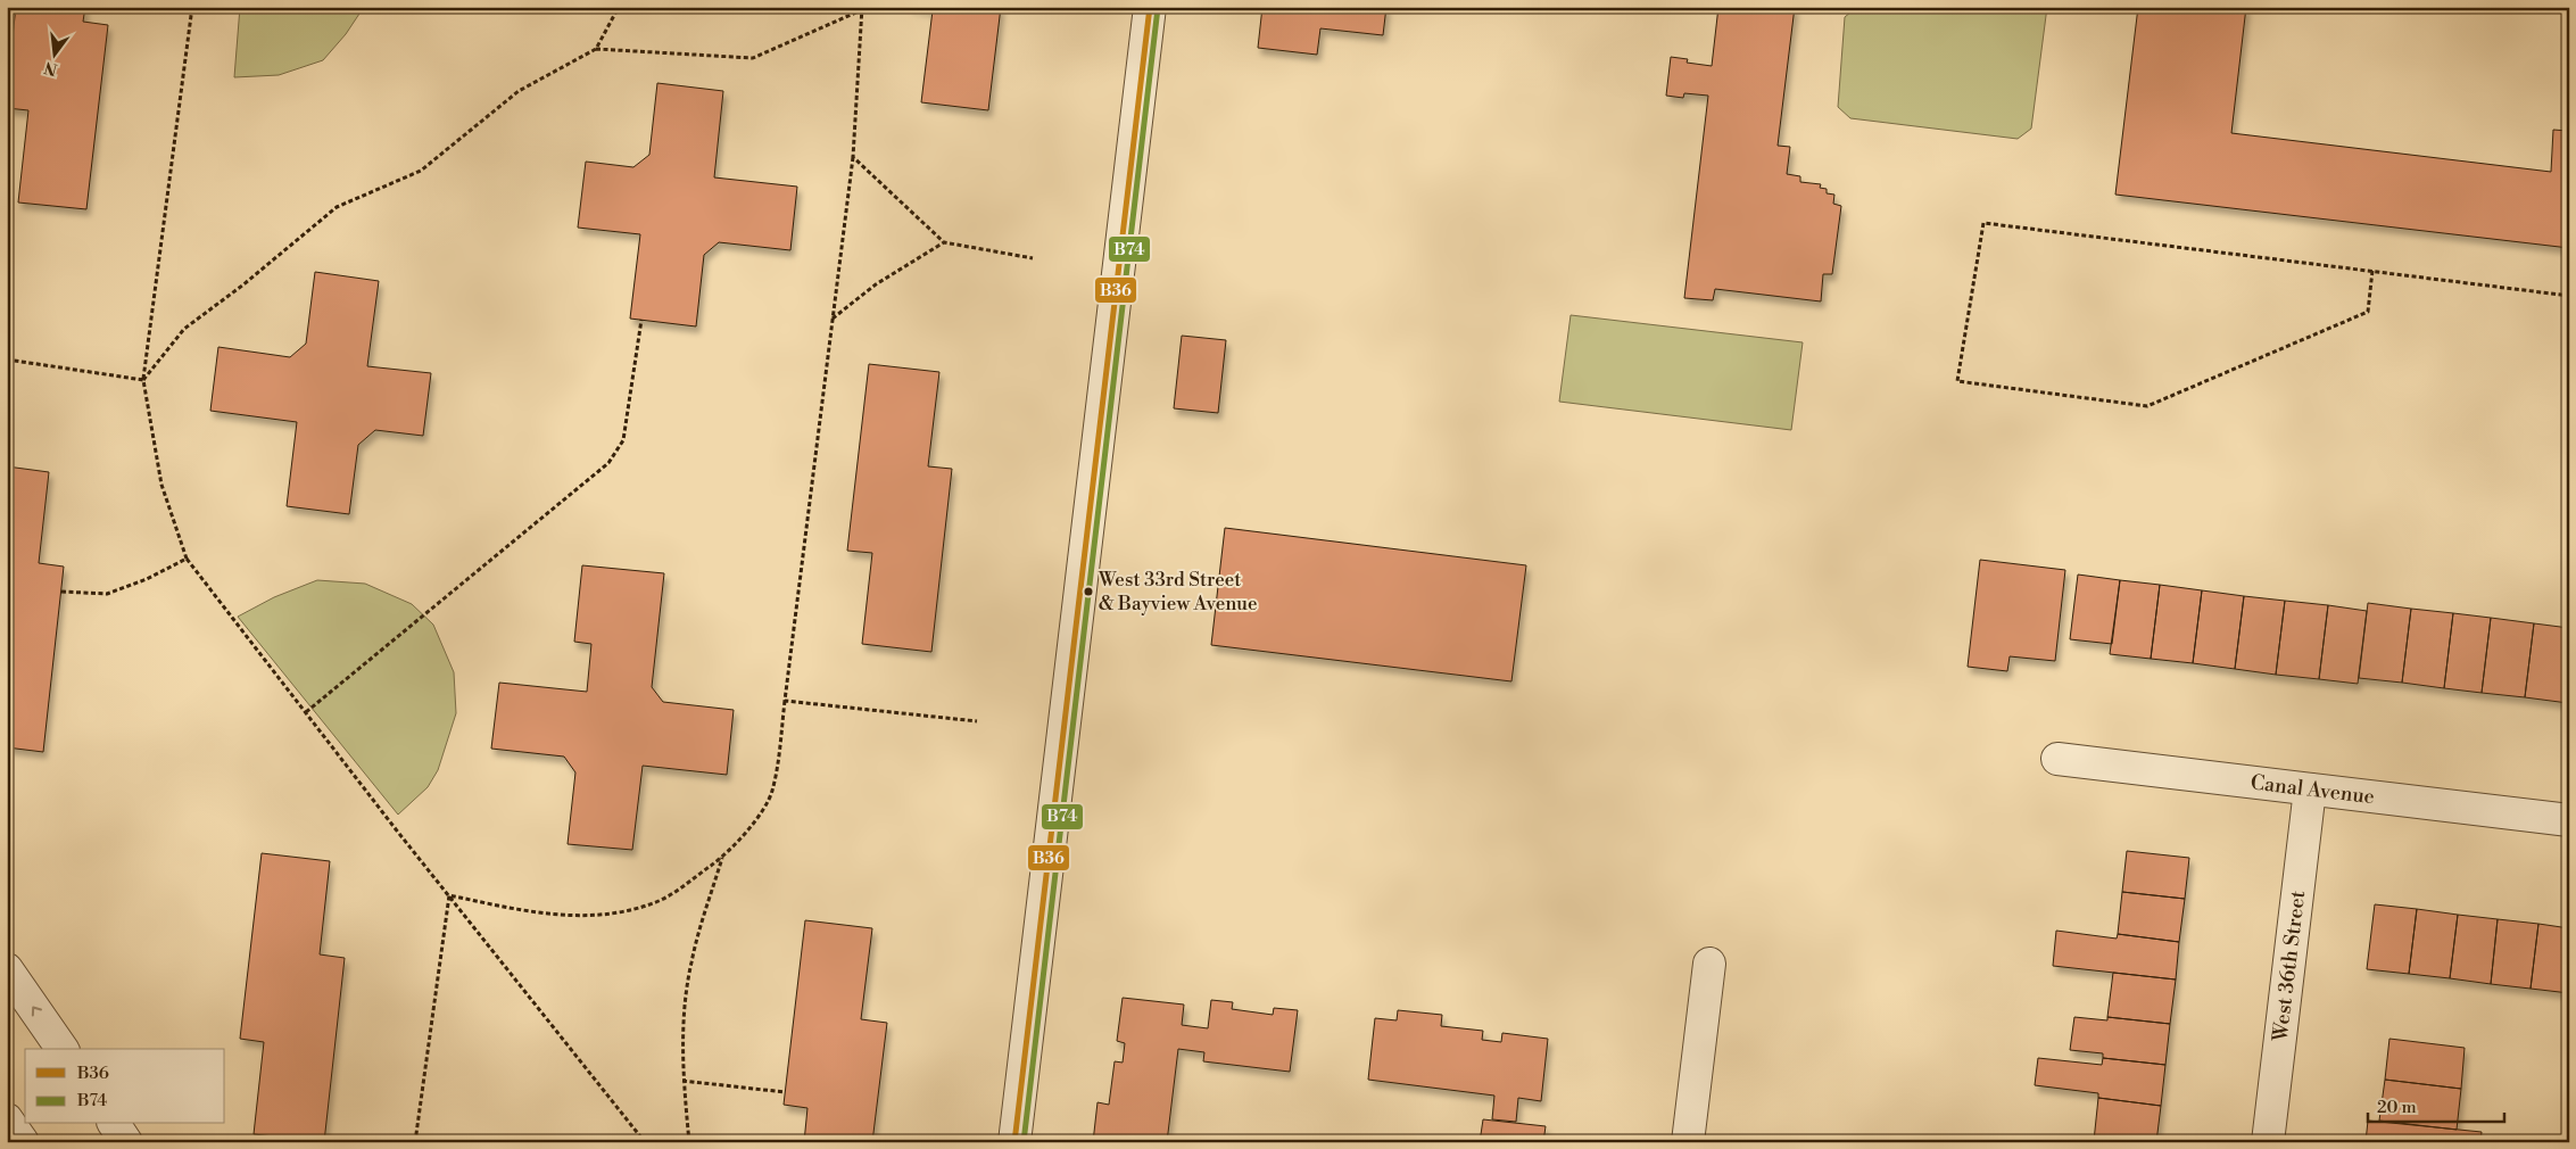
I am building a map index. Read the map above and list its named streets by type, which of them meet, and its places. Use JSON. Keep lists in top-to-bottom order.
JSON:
{
  "streets": {
    "street": ["Canal Avenue", "West 36th Street"]
  },
  "crossings": [
    ["Canal Avenue", "West 36th Street"]
  ],
  "places": ["West 33rd Street & Bayview Avenue"],
  "lines": ["transit line B36", "transit line B74"],
  "legend": ["B36", "B74"],
  "scale_bar": "20 m",
  "north": "bottom"
}
